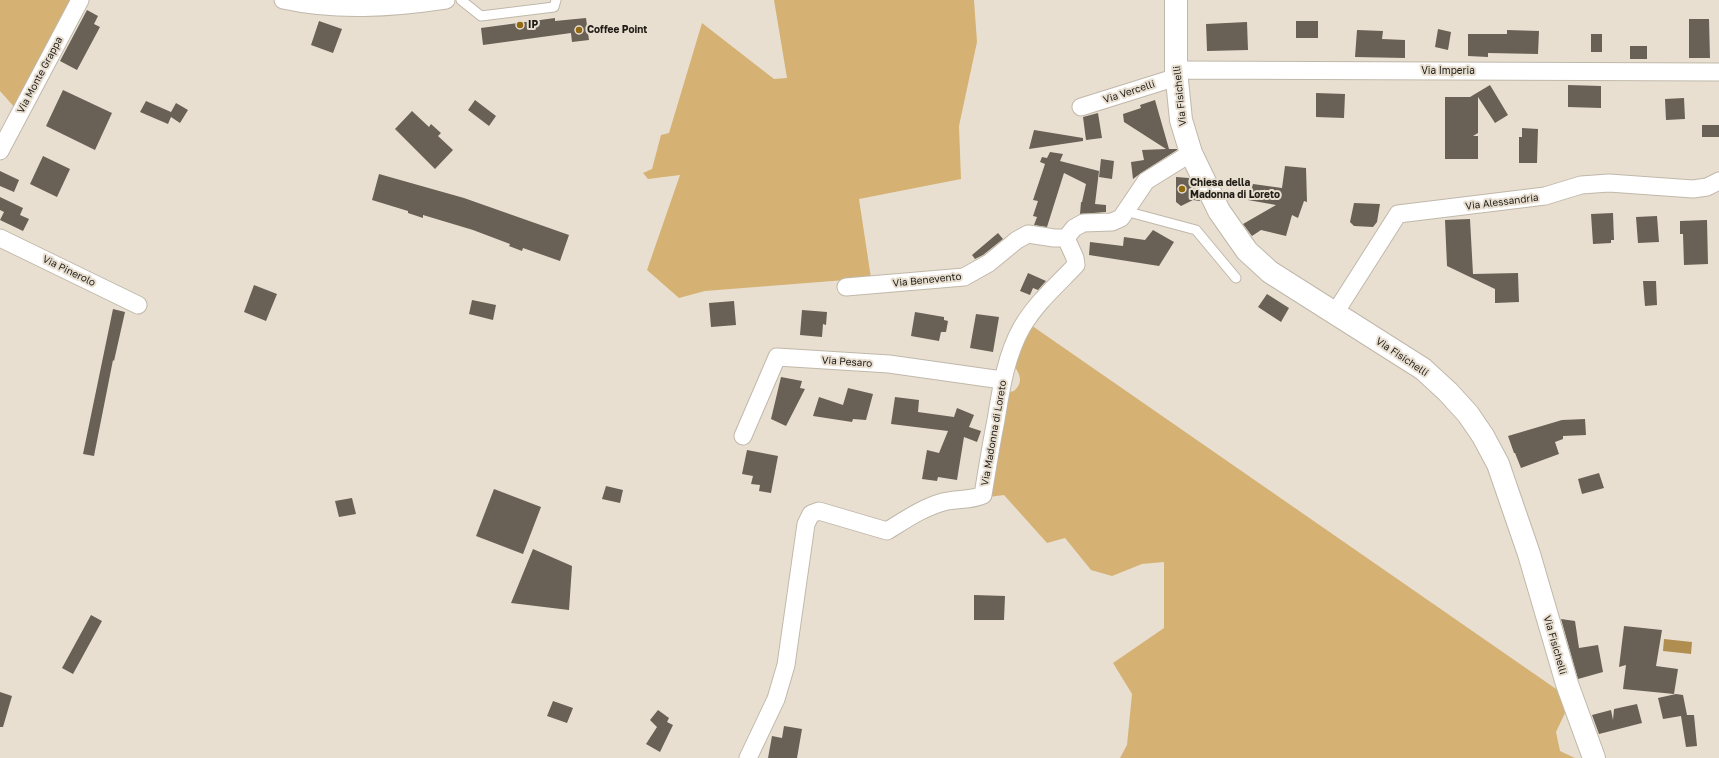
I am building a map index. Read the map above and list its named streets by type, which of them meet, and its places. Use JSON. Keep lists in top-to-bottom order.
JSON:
{
  "streets": {
    "main road": ["Via Fisichelli"],
    "street": [
      "Via Imperia",
      "Via Monte Grappa",
      "Via Vercelli",
      "Via Alessandria",
      "Via Pinerolo",
      "Via Benevento",
      "Via Pesaro",
      "Via Madonna di Loreto"
    ]
  },
  "crossings": [
    ["Via Imperia", "Via Vercelli"],
    ["Via Imperia", "Via Fisichelli"],
    ["Via Vercelli", "Via Fisichelli"],
    ["Via Fisichelli", "Via Alessandria"],
    ["Via Benevento", "Via Madonna di Loreto"],
    ["Via Pesaro", "Via Madonna di Loreto"]
  ],
  "places": ["IP", "Coffee Point", "Chiesa della Madonna di Loreto"]
}
